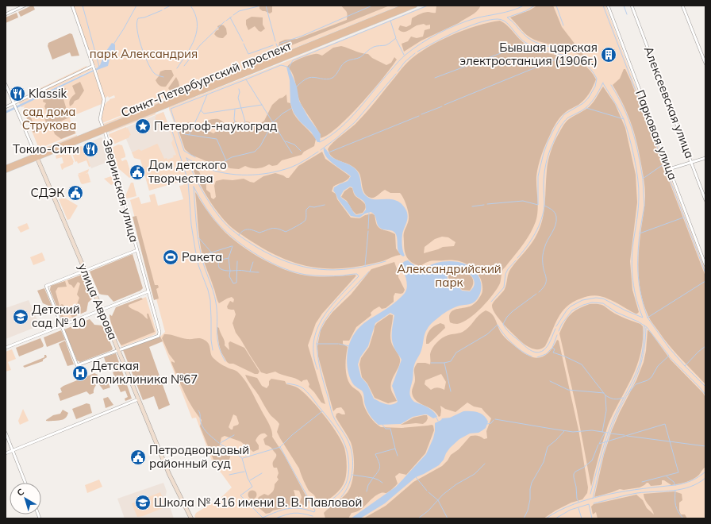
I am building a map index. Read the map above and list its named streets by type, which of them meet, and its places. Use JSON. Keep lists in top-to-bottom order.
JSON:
{
  "streets": {
    "main road": ["Санкт-Петербургский проспект"],
    "street": [
      "Алексеевская улица",
      "Парковая улица",
      "Зверинская улица",
      "улица Аврова"
    ]
  },
  "crossings": [
    ["Санкт-Петербургский проспект", "Зверинская улица"],
    ["Санкт-Петербургский проспект", "улица Аврова"],
    ["Зверинская улица", "улица Аврова"]
  ],
  "parks": ["парк Александрия", "сад дома Струкова", "Александрийский парк"],
  "places": {
    "building": ["Бывшая царская электростанция (1906г.)"],
    "restaurant": ["Klassik", "Токио-Сити"],
    "place": ["Петергоф-наукоград"],
    "public building": ["Дом детского творчества", "СДЭК", "Петродворцовый районный суд"],
    "sports": ["Ракета"],
    "school or university": ["Детский сад № 10", "Школа № 416 имени В. В. Павловой"],
    "hospital": ["Детская поликлиника №67"]
  },
  "north": "top left"
}
